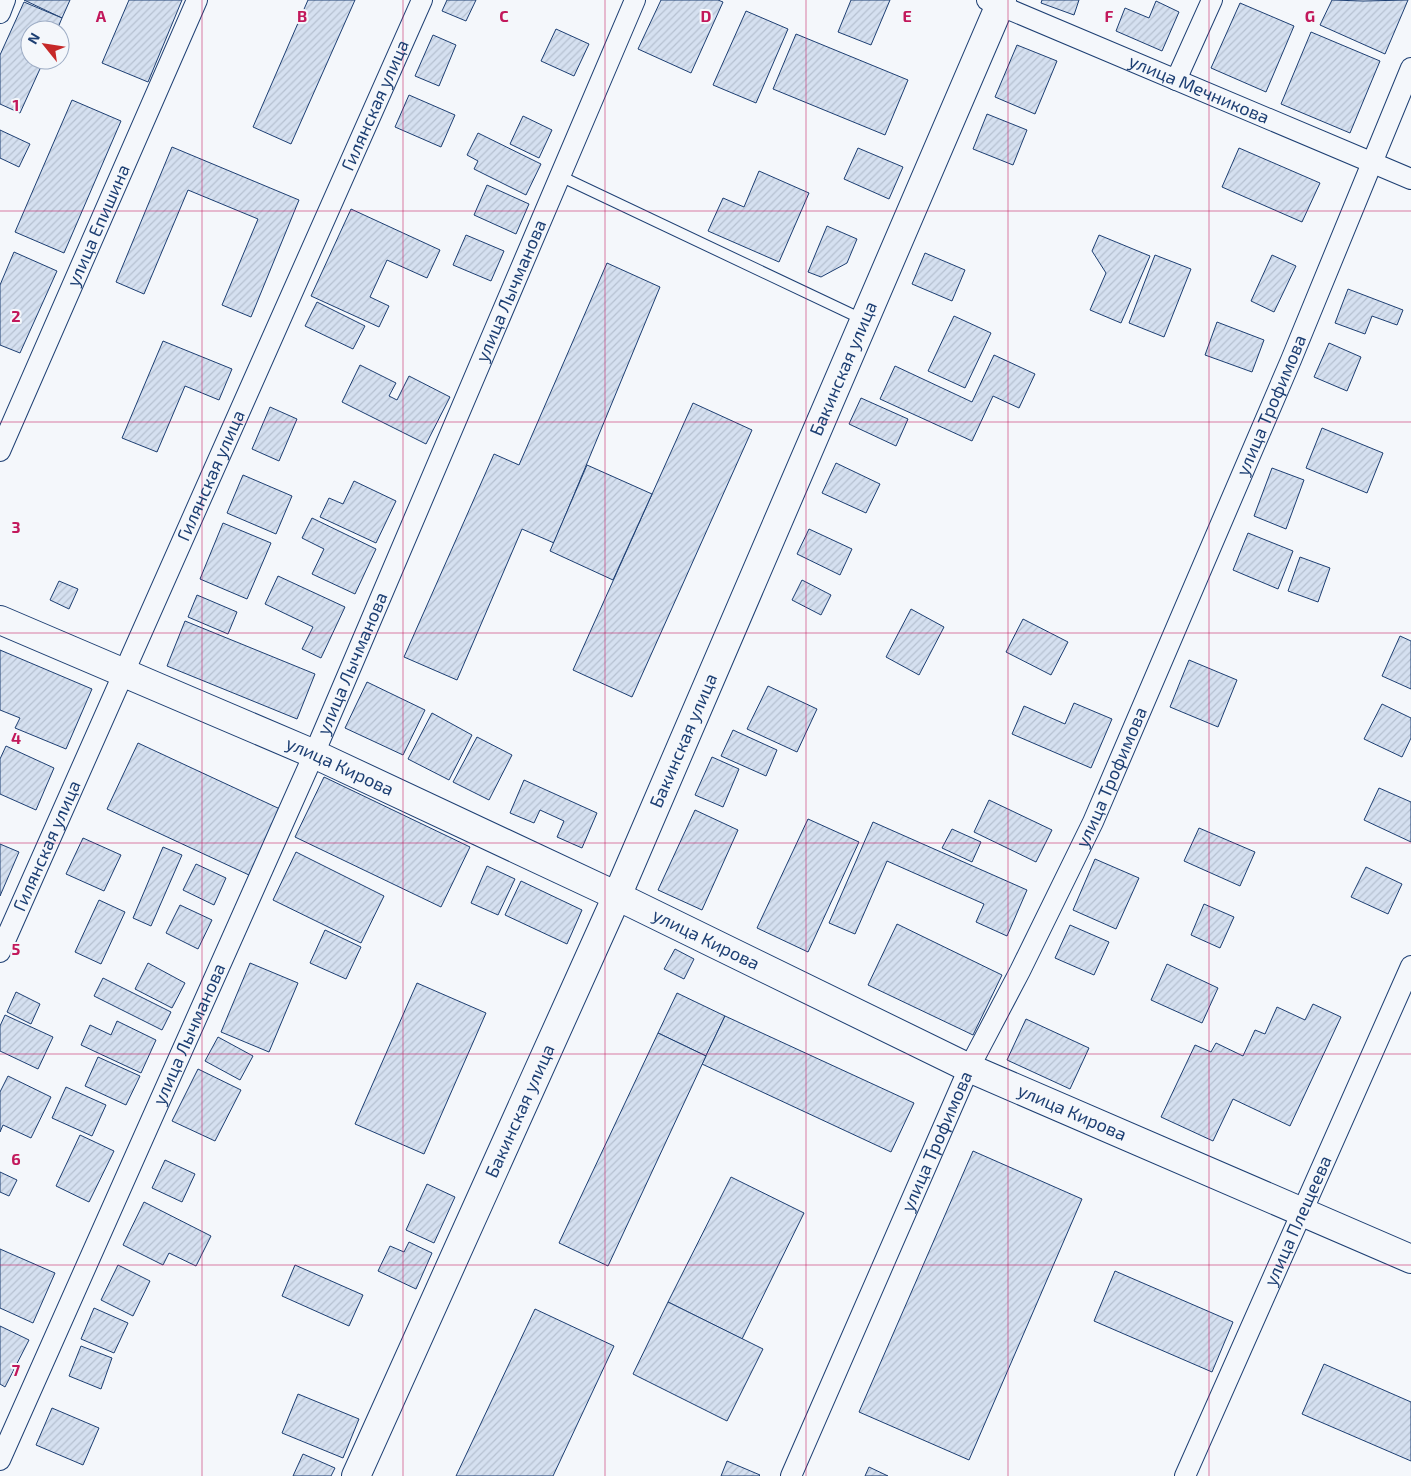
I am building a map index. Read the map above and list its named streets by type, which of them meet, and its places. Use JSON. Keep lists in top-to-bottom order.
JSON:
{
  "streets": {
    "main road": ["Бакинская улица", "улица Кирова"],
    "street": [
      "улица Мечникова",
      "Гилянская улица",
      "улица Епишина",
      "улица Лычманова",
      "улица Трофимова",
      "улица Плещеева"
    ]
  },
  "crossings": [
    ["улица Мечникова", "Бакинская улица"],
    ["улица Мечникова", "улица Трофимова"],
    ["Гилянская улица", "улица Кирова"],
    ["улица Лычманова", "улица Кирова"],
    ["Бакинская улица", "улица Кирова"],
    ["улица Трофимова", "улица Кирова"],
    ["улица Кирова", "улица Плещеева"]
  ],
  "north": "top left",
  "grid": {
    "columns": [
      "A",
      "B",
      "C",
      "D",
      "E",
      "F",
      "G"
    ],
    "rows": [
      "1",
      "2",
      "3",
      "4",
      "5",
      "6",
      "7"
    ]
  }
}
